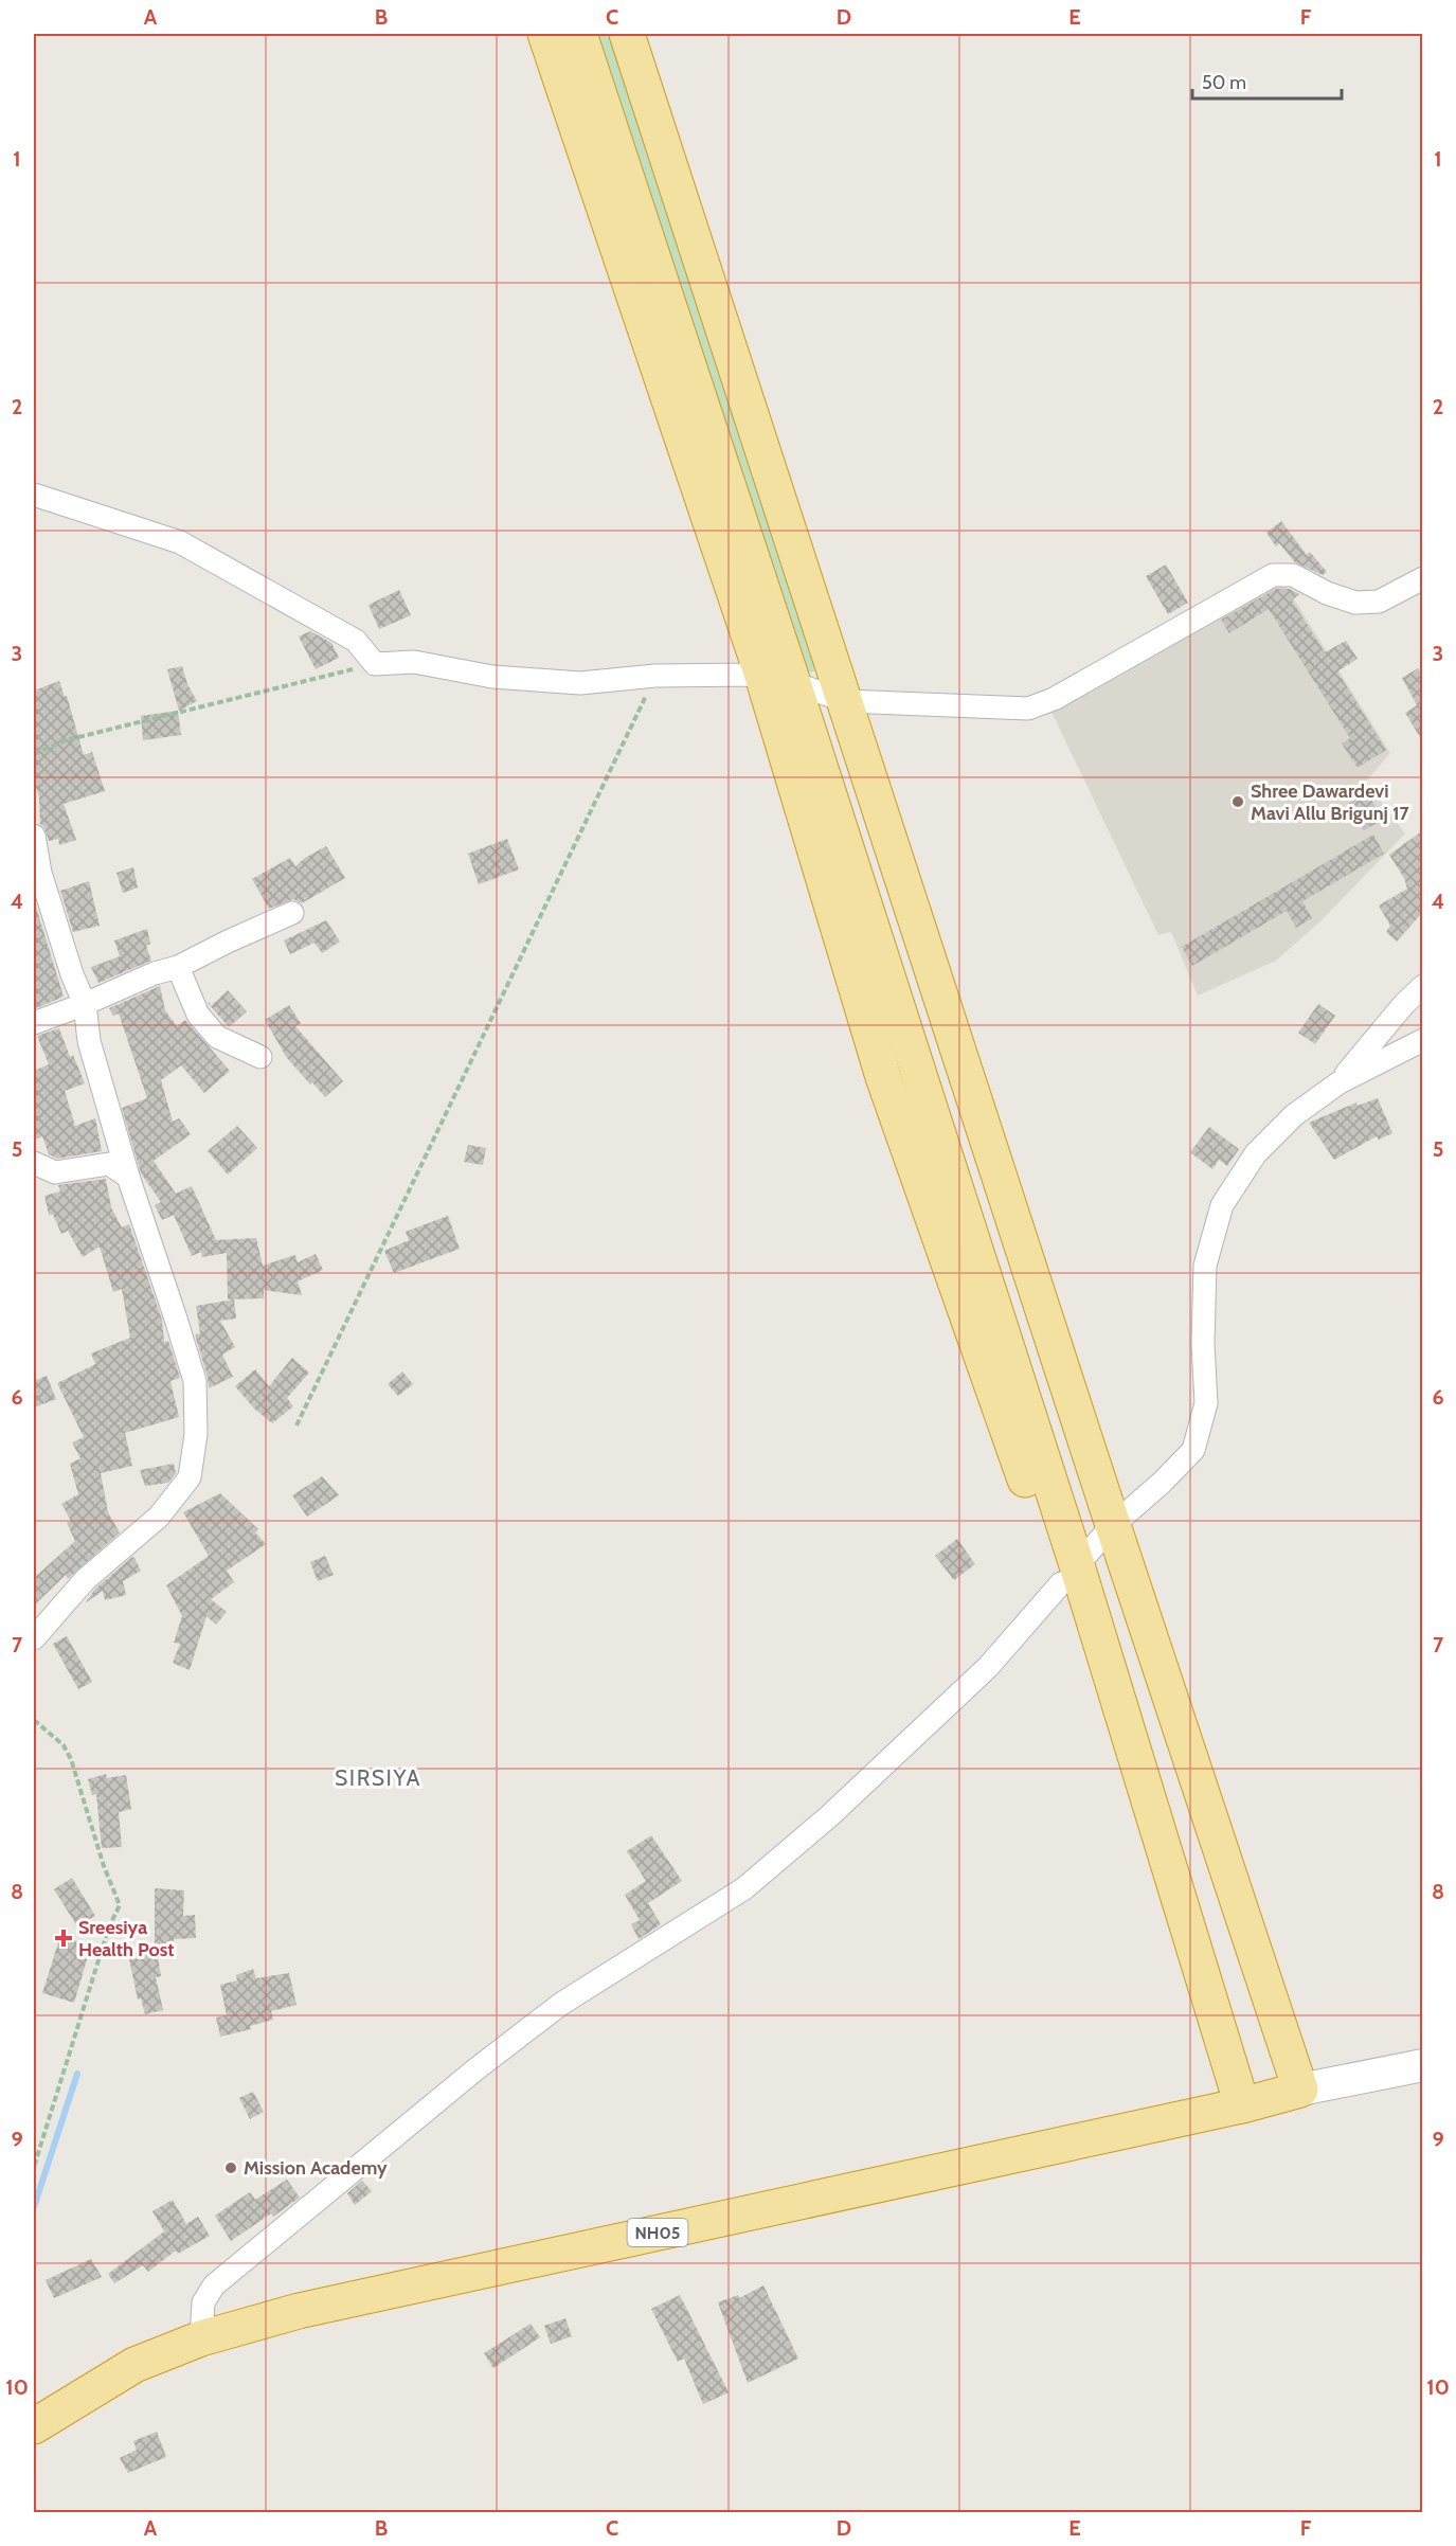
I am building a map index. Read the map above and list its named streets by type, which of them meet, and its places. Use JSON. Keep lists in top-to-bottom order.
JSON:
{
  "streets": {
    "highway": ["NH05"]
  },
  "districts": ["SIRSIYA"],
  "places": {
    "other": ["Shree Dawardevi Mavi Allu Brigunj 17", "Mission Academy"],
    "health": ["Sreesiya Health Post"]
  },
  "scale_bar": "50 m",
  "grid": {
    "columns": [
      "A",
      "B",
      "C",
      "D",
      "E",
      "F"
    ],
    "rows": [
      "1",
      "2",
      "3",
      "4",
      "5",
      "6",
      "7",
      "8",
      "9",
      "10"
    ]
  }
}
